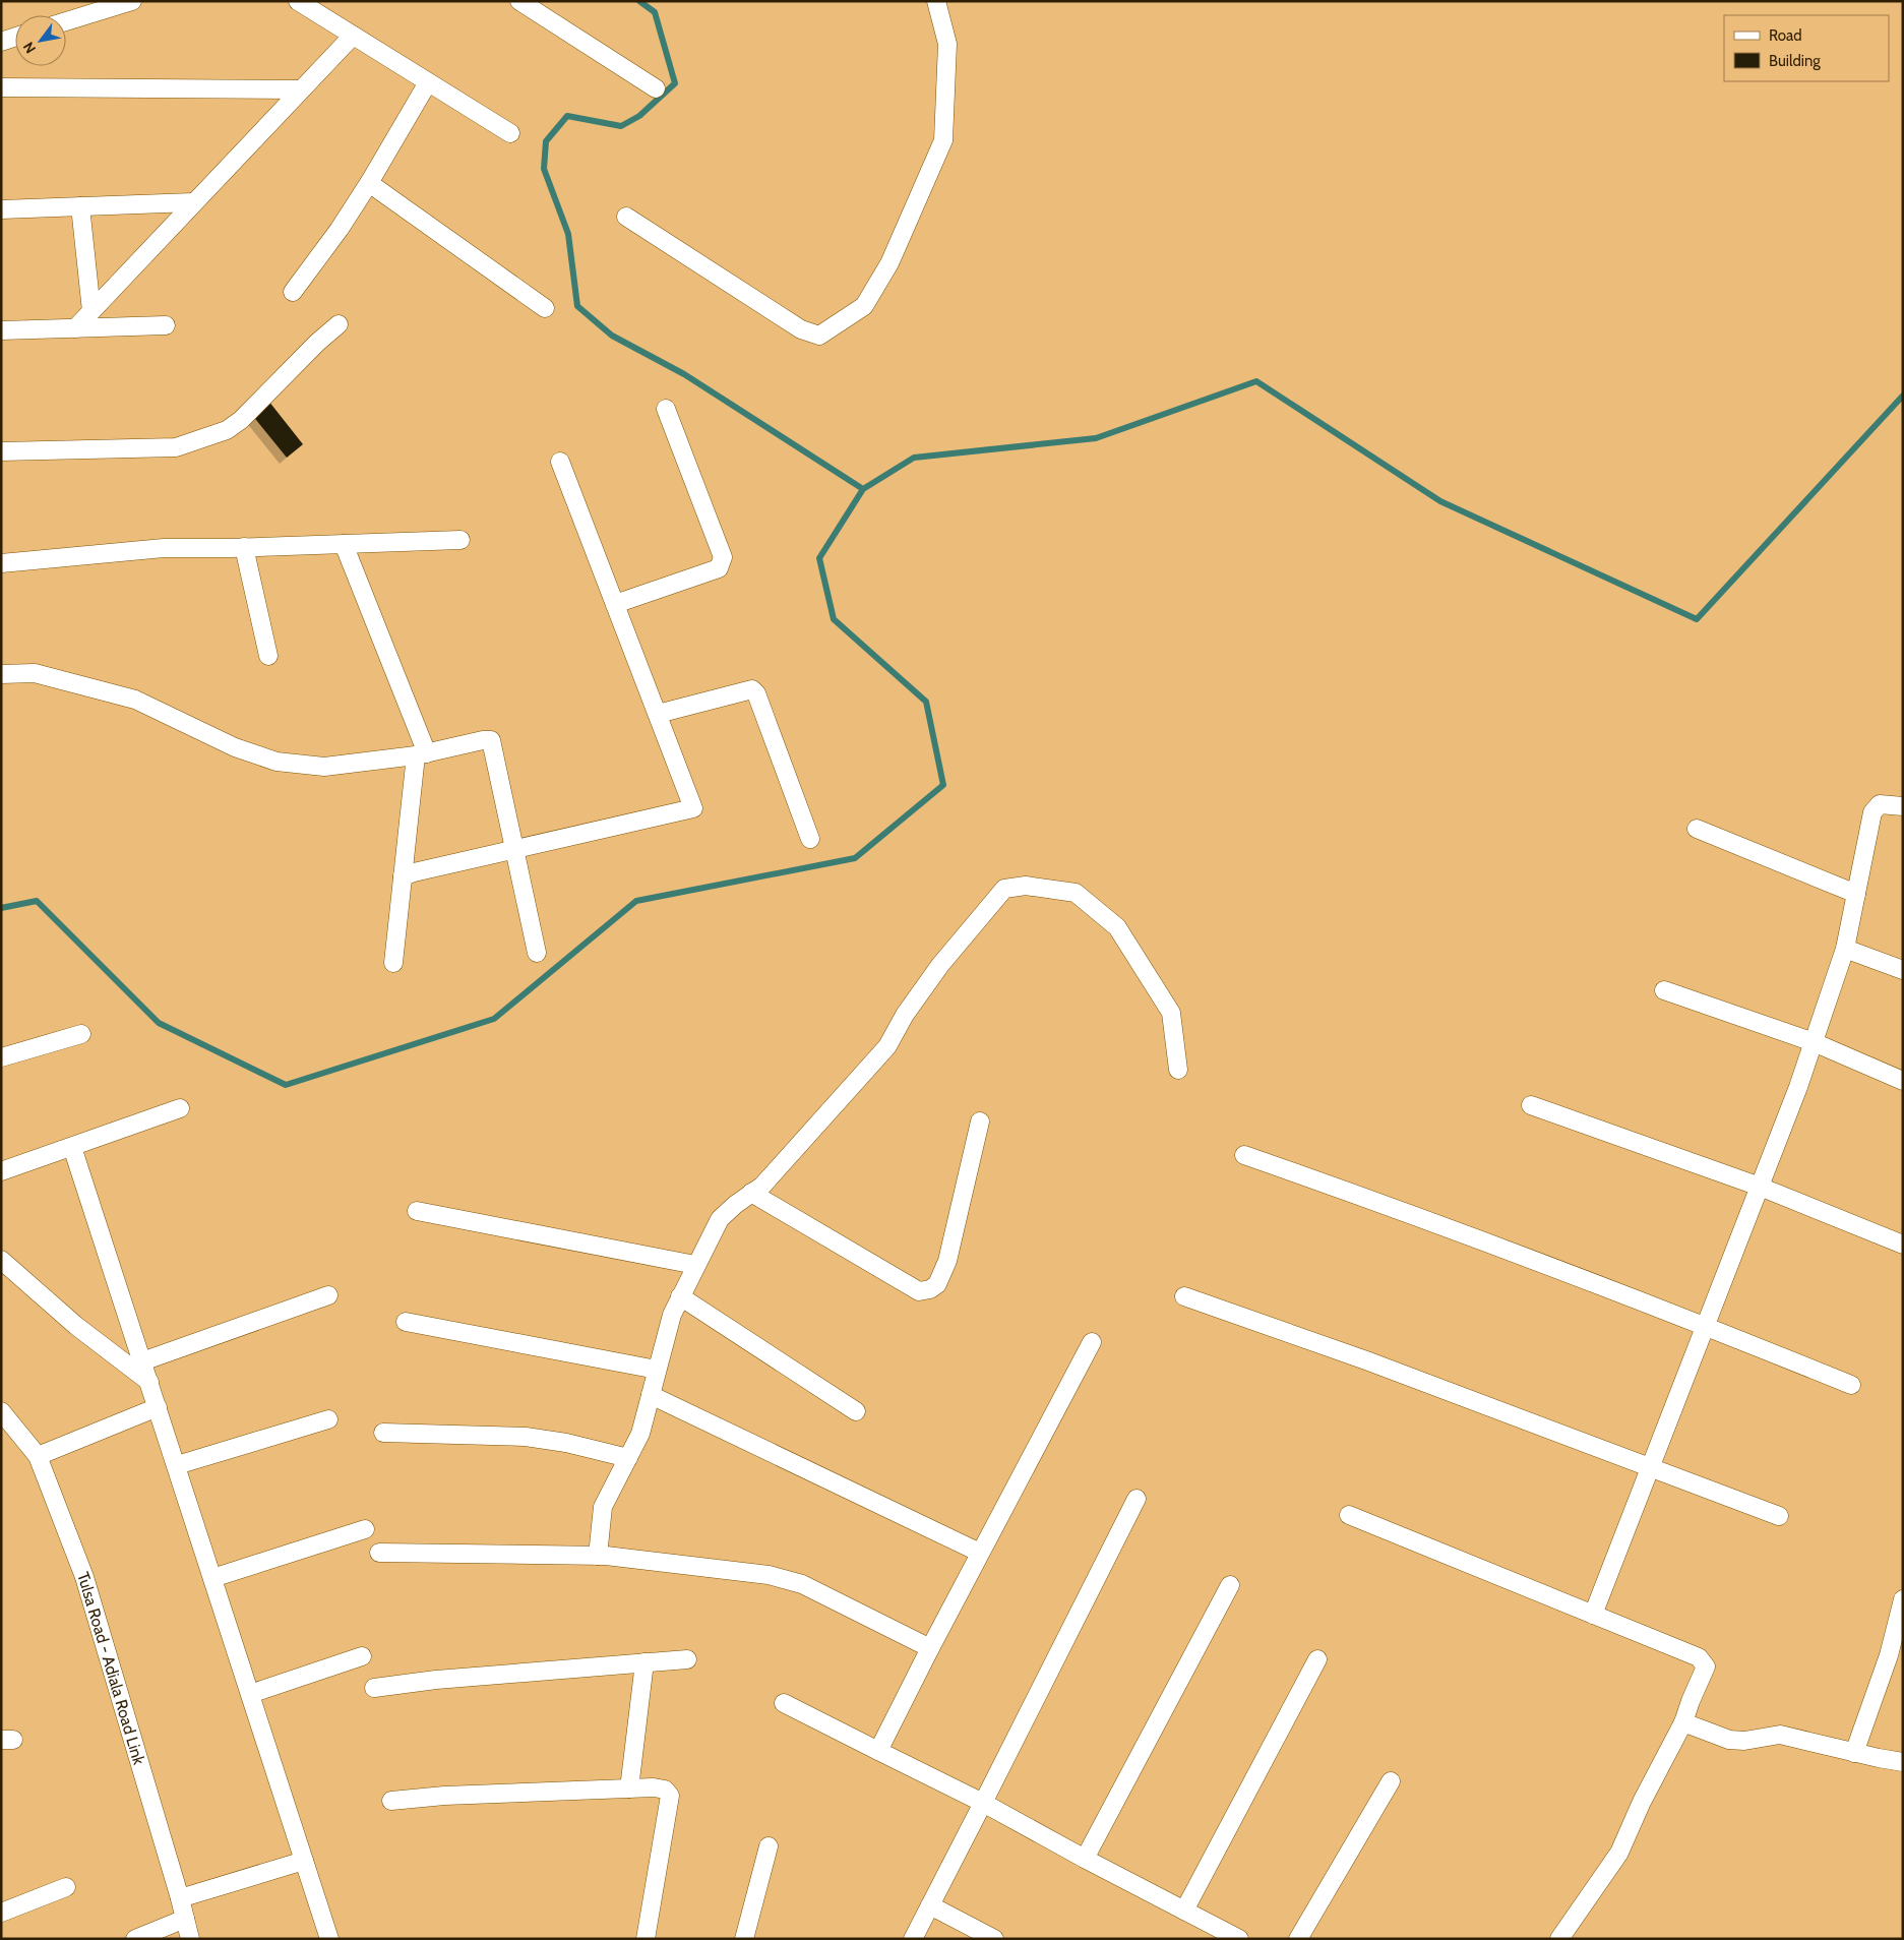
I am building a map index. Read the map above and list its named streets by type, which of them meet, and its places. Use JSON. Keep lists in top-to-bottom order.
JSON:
{
  "streets": {
    "street": ["Tulsa Road - Adiala Road Link"]
  },
  "legend": ["Road", "Building"],
  "north": "bottom left"
}
